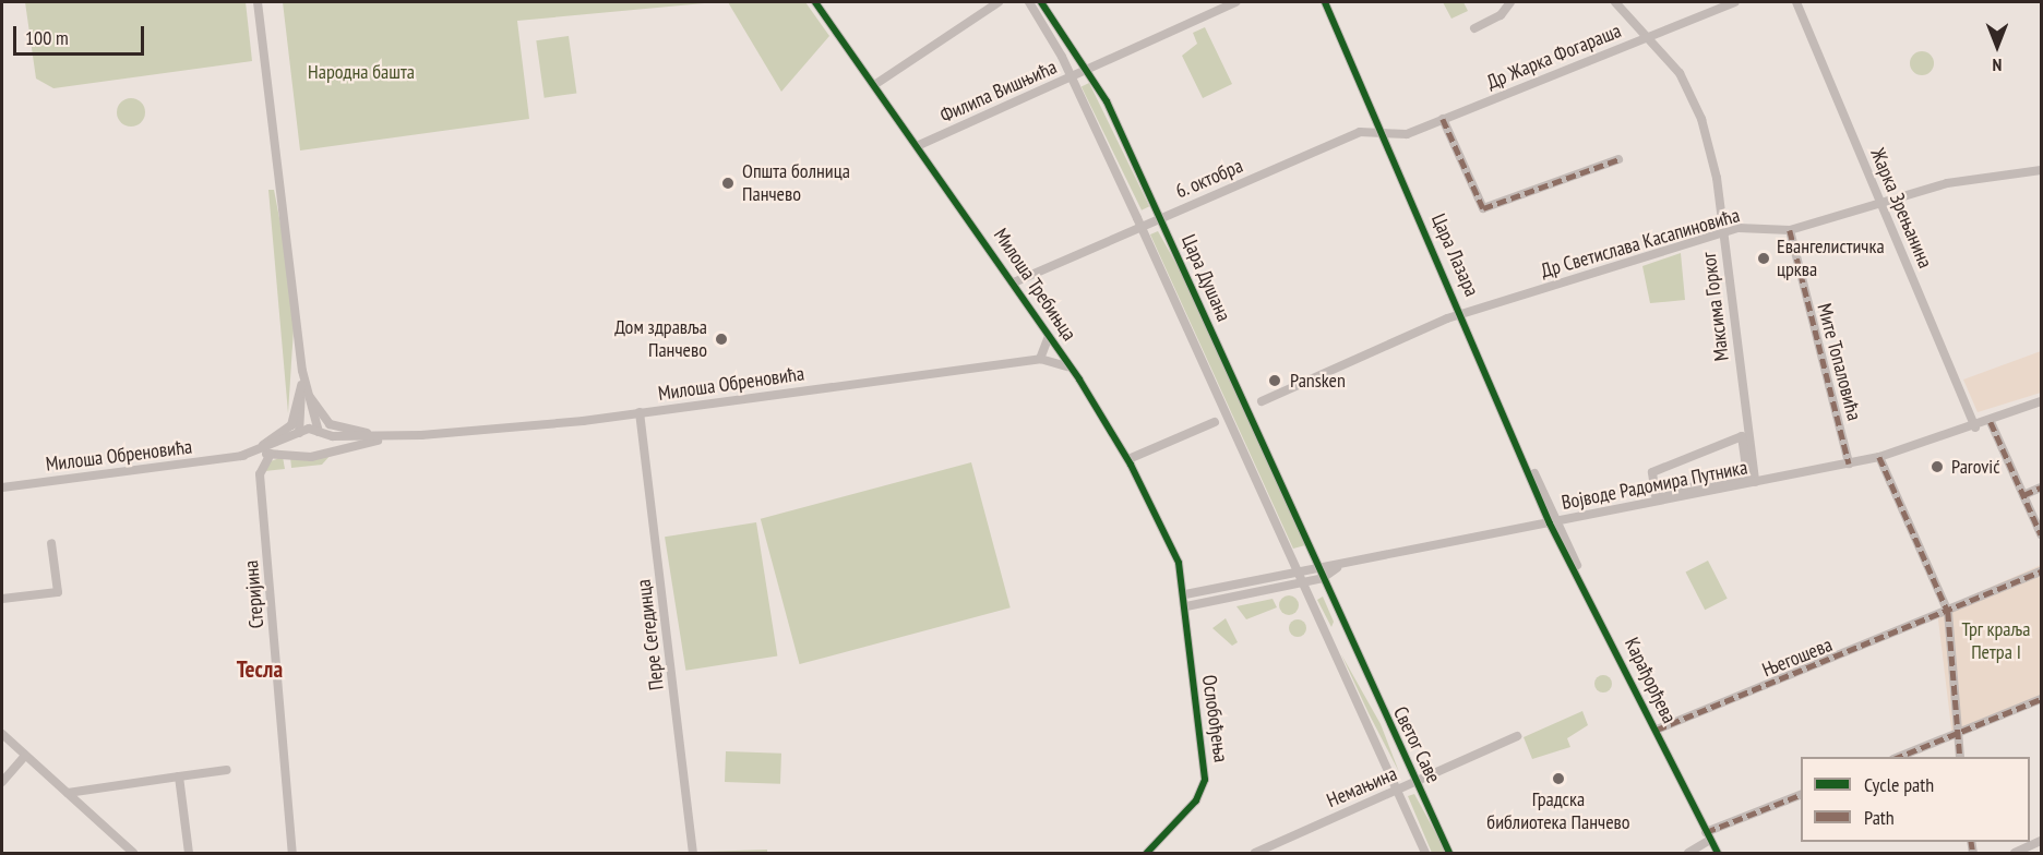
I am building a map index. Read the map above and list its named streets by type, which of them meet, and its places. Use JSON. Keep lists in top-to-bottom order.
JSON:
{
  "streets": {
    "street": [
      "Др Жарка Фогараша",
      "Филипа Вишњића",
      "6. октобра",
      "Жарка Зрењанина",
      "Др Светислава Касапиновића",
      "Цара Лазара",
      "Цара Душана",
      "Милоша Требињца",
      "Максима Горког",
      "Мите Топаловића",
      "Милоша Обреновића",
      "Војводе Радомира Путника",
      "Стеријина",
      "Пере Сегединца",
      "Његошева",
      "Карађорђева",
      "Ослобођења",
      "Светог Саве",
      "Немањина"
    ]
  },
  "crossings": [
    ["Др Жарка Фогараша", "6. октобра"],
    ["Др Жарка Фогараша", "Цара Лазара"],
    ["Др Жарка Фогараша", "Максима Горког"],
    ["Филипа Вишњића", "Цара Душана"],
    ["Филипа Вишњића", "Милоша Требињца"],
    ["6. октобра", "Цара Лазара"],
    ["6. октобра", "Цара Душана"],
    ["6. октобра", "Милоша Требињца"],
    ["Жарка Зрењанина", "Др Светислава Касапиновића"],
    ["Жарка Зрењанина", "Војводе Радомира Путника"],
    ["Др Светислава Касапиновића", "Цара Лазара"],
    ["Др Светислава Касапиновића", "Максима Горког"],
    ["Др Светислава Касапиновића", "Мите Топаловића"],
    ["Цара Лазара", "Војводе Радомира Путника"],
    ["Цара Лазара", "Карађорђева"],
    ["Цара Душана", "Војводе Радомира Путника"],
    ["Цара Душана", "Светог Саве"],
    ["Милоша Требињца", "Милоша Обреновића"],
    ["Милоша Требињца", "Војводе Радомира Путника"],
    ["Милоша Требињца", "Ослобођења"],
    ["Максима Горког", "Војводе Радомира Путника"],
    ["Мите Топаловића", "Војводе Радомира Путника"],
    ["Милоша Обреновића", "Пере Сегединца"],
    ["Војводе Радомира Путника", "Карађорђева"],
    ["Војводе Радомира Путника", "Ослобођења"],
    ["Војводе Радомира Путника", "Светог Саве"],
    ["Његошева", "Карађорђева"],
    ["Светог Саве", "Немањина"]
  ],
  "districts": ["Тесла"],
  "parks": ["Народна башта", "Трг краља Петра I"],
  "places": [
    "Општа болница Панчево",
    "Евангелистичка црква",
    "Дом здравља Панчево",
    "Pansken",
    "Parović",
    "Градска библиотека Панчево"
  ],
  "legend": ["Cycle path", "Path"],
  "scale_bar": "100 m",
  "north": "bottom"
}
